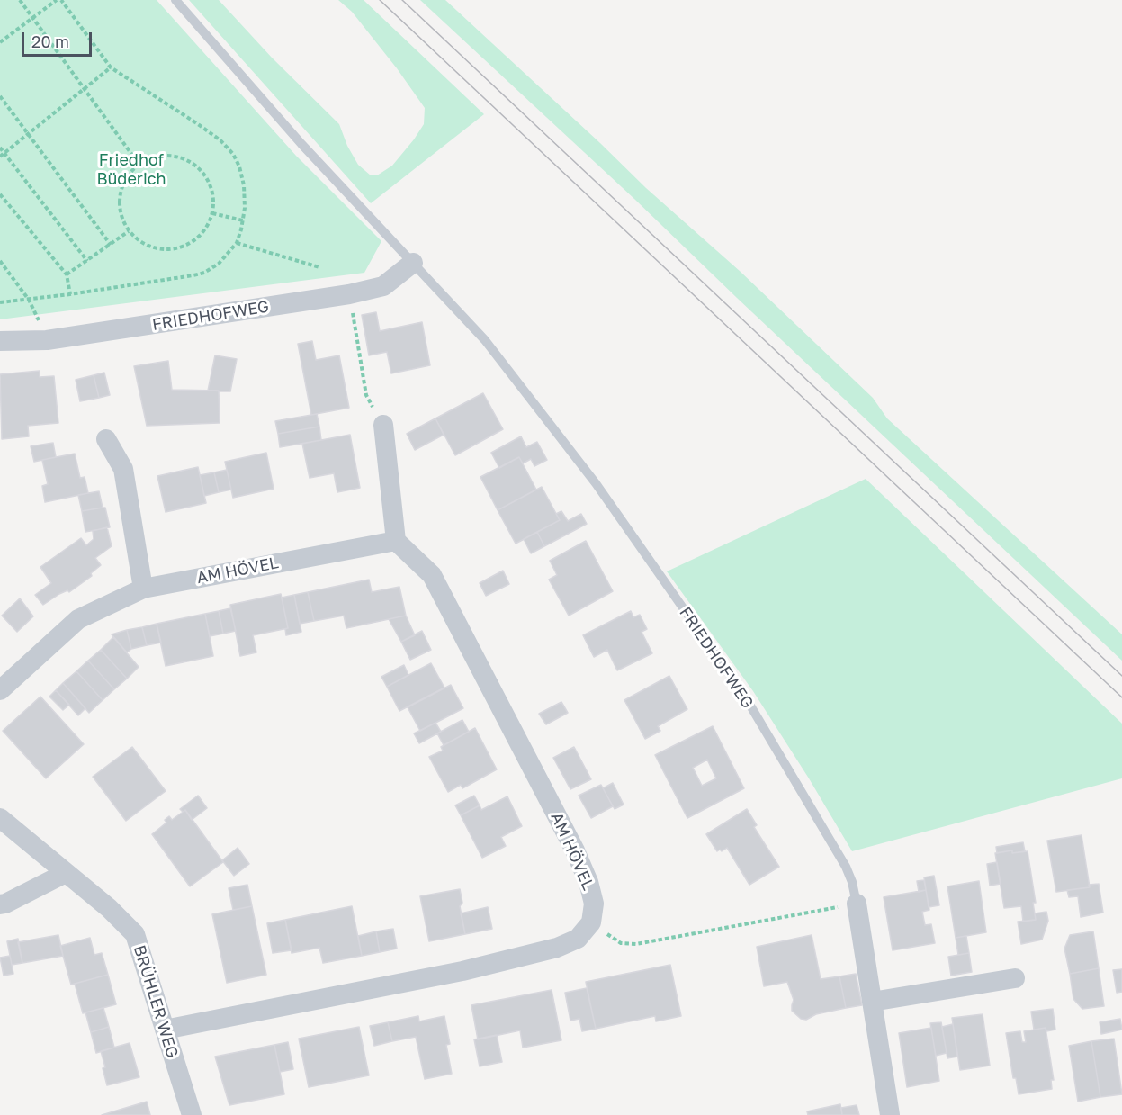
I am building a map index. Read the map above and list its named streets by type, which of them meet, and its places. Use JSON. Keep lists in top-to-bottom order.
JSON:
{
  "streets": {
    "street": ["FRIEDHOFWEG", "AM HÖVEL", "BRÜHLER WEG"]
  },
  "parks": ["Friedhof Büderich"],
  "scale_bar": "20 m"
}
